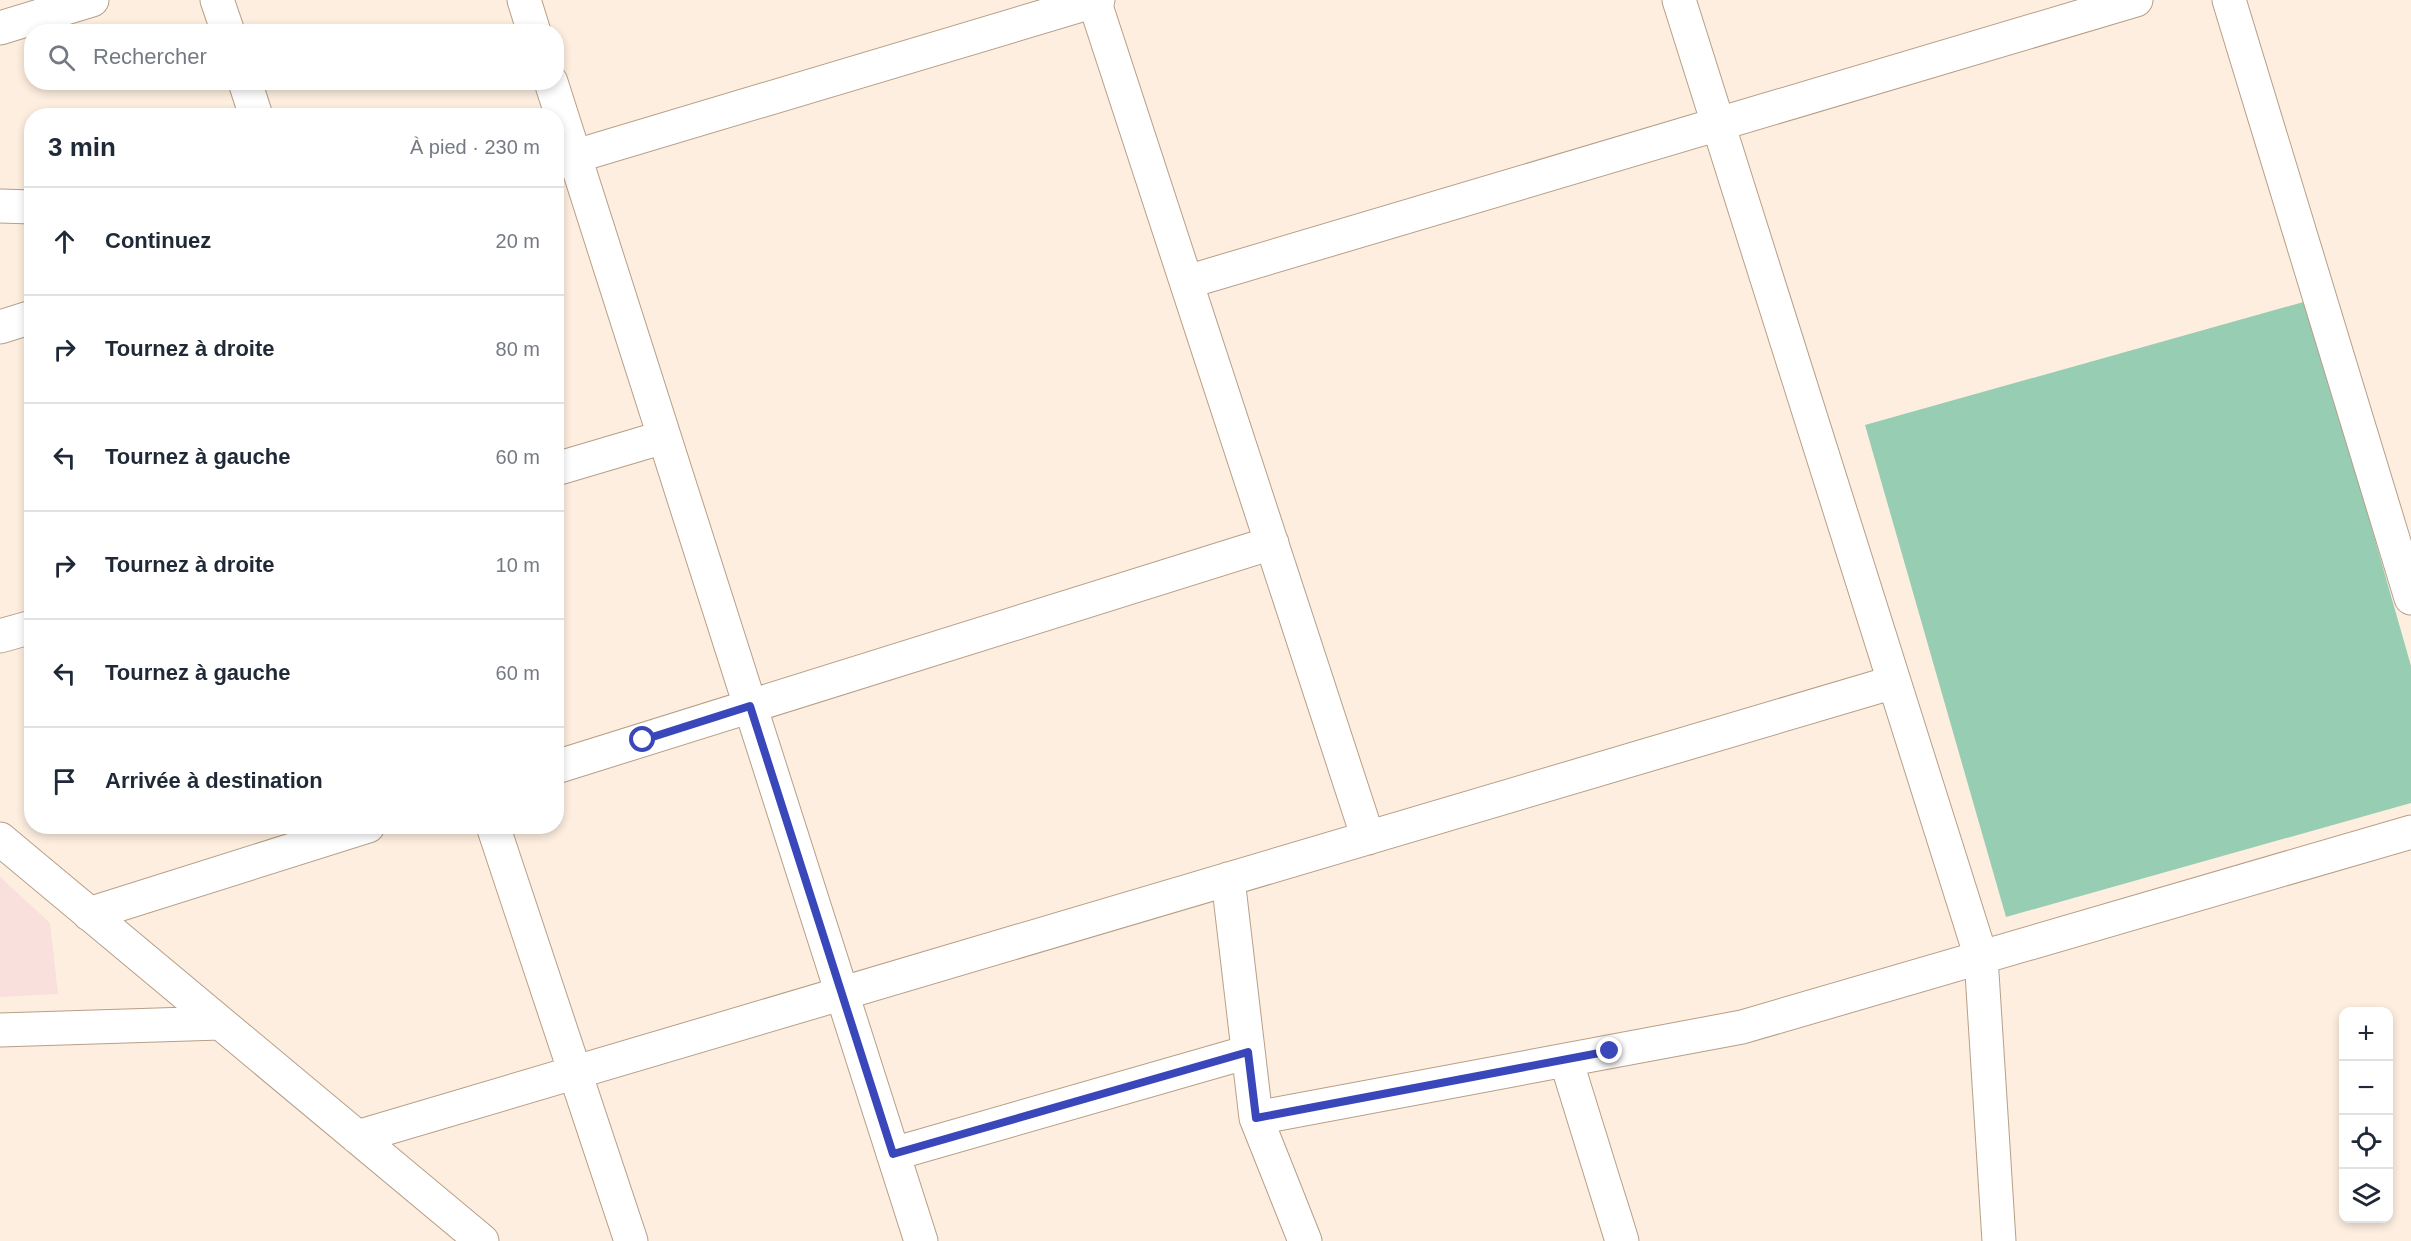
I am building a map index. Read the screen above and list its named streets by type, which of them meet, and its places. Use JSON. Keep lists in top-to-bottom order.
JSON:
{
  "page": {
    "search": "Rechercher",
    "heading": ["3 min", "À pied · 230 m"],
    "list": [
      ["Continuez", "20 m"],
      ["Tournez à droite", "80 m"],
      ["Tournez à gauche", "60 m"],
      ["Tournez à droite", "10 m"],
      ["Tournez à gauche", "60 m"],
      "Arrivée à destination"
    ],
    "map_buttons": ["+", "−"]
  }
}
